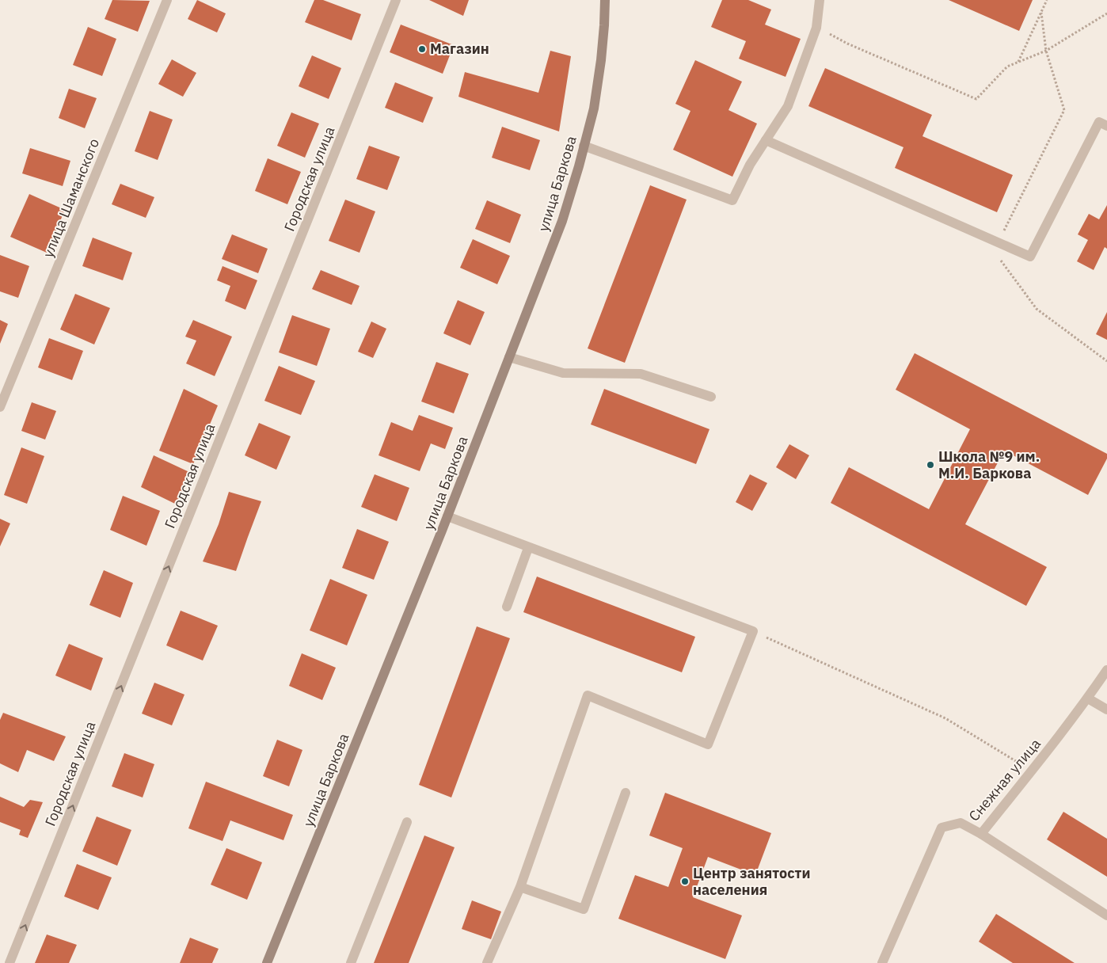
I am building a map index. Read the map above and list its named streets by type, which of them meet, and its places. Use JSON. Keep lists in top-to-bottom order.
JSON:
{
  "streets": {
    "main road": ["улица Баркова"],
    "street": ["Городская улица", "улица Шаманского", "Снежная улица"]
  },
  "one_way": ["Городская улица"],
  "places": ["Магазин", "Школа №9 им. М.И. Баркова", "Центр занятости населения"]
}
